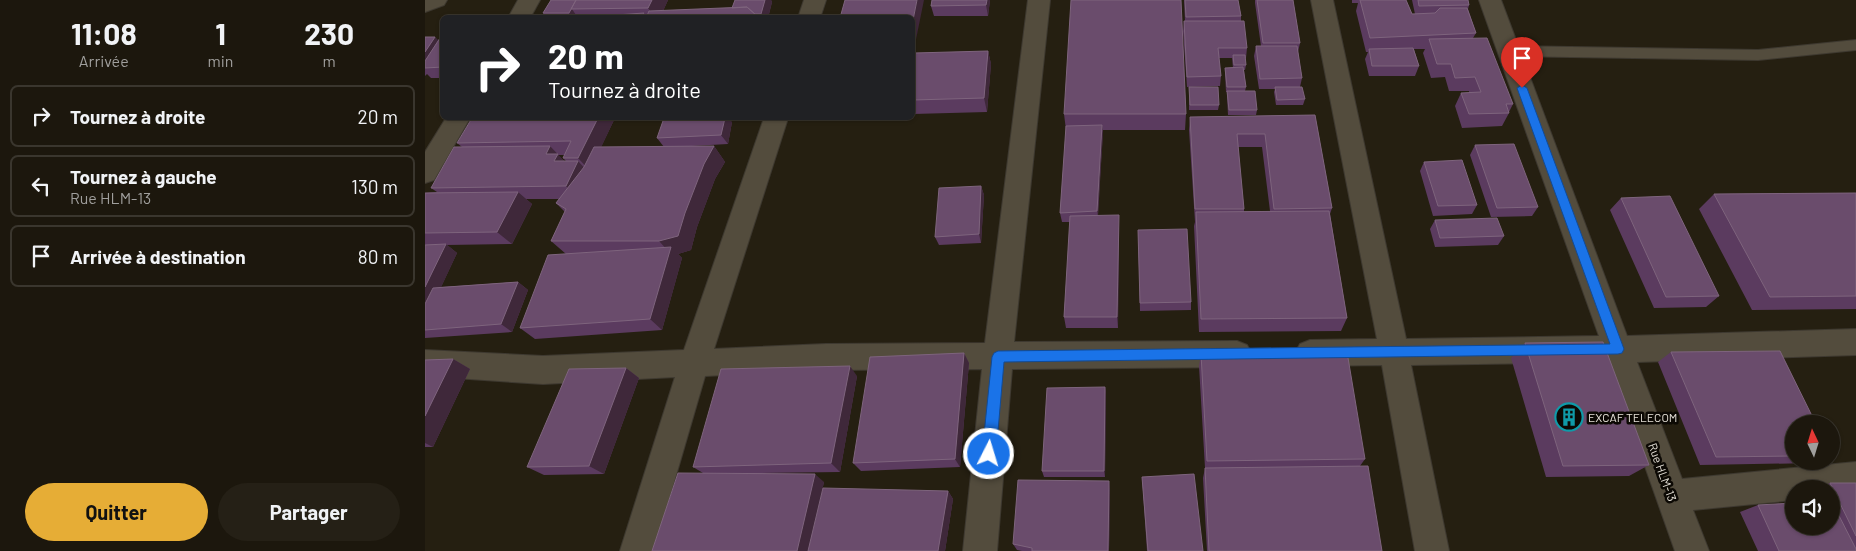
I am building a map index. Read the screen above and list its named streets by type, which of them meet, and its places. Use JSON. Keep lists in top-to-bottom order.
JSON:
{
  "streets": {
    "street": ["Rue HLM-13"]
  },
  "places": {
    "building": ["EXCAF TELECOM"]
  },
  "north": "top",
  "page": {
    "eta": [
      "11:08",
      "Arrivée",
      "1",
      "min",
      "230",
      "m"
    ],
    "turn": ["20 m", "Tournez à droite"],
    "list": [
      {
        "name": "Tournez à droite",
        "value": "20 m"
      },
      {
        "name": "Tournez à gauche",
        "note": "Rue HLM-13",
        "value": "130 m"
      },
      {
        "name": "Arrivée à destination",
        "value": "80 m"
      }
    ],
    "buttons": ["Quitter", "Partager"]
  }
}
